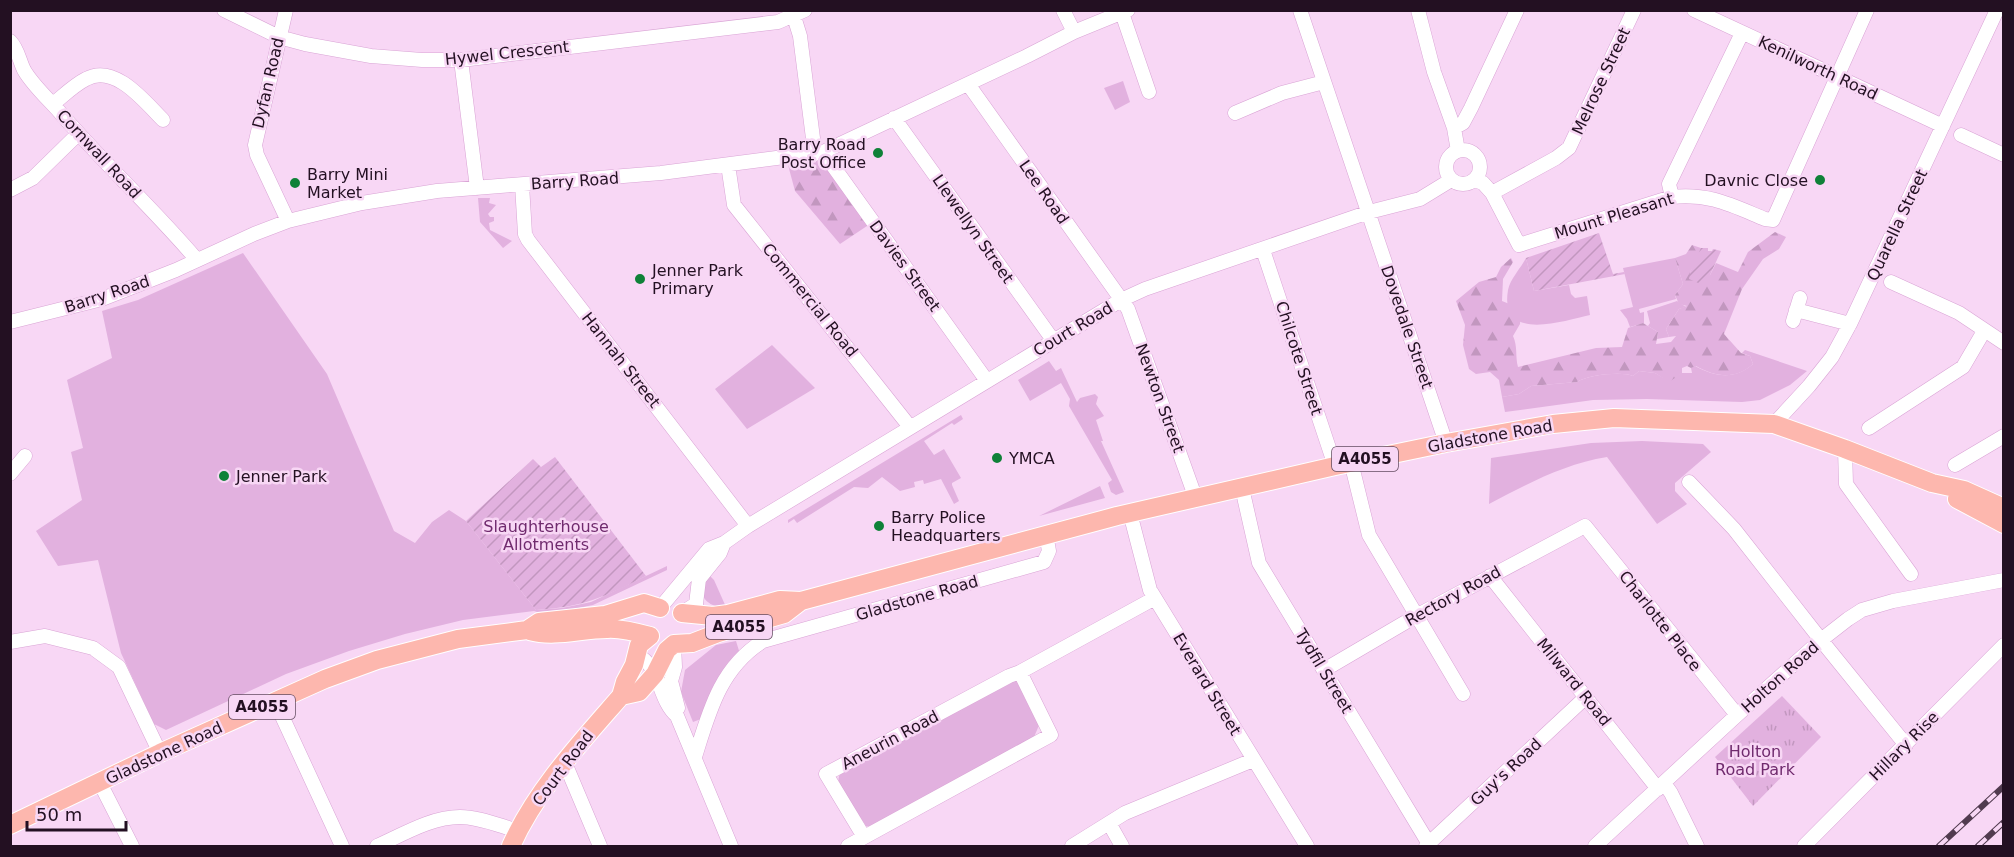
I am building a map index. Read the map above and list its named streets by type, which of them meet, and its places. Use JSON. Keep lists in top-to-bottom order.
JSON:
{
  "streets": {
    "main road": ["Court Road", "Gladstone Road", "A4055"],
    "street": [
      "Hywel Crescent",
      "Kenilworth Road",
      "Melrose Street",
      "Dyfan Road",
      "Cornwall Road",
      "Barry Road",
      "Lee Road",
      "Mount Pleasant",
      "Quarella Street",
      "Llewellyn Street",
      "Davies Street",
      "Commercial Road",
      "Dovedale Street",
      "Chilcote Street",
      "Hannah Street",
      "Newton Street",
      "Rectory Road",
      "Charlotte Place",
      "Tydfil Street",
      "Holton Road",
      "Milward Road",
      "Everard Street",
      "Aneurin Road",
      "Hillary Rise",
      "Guy's Road"
    ]
  },
  "crossings": [
    ["Hywel Crescent", "Dyfan Road"],
    ["Kenilworth Road", "Mount Pleasant"],
    ["Kenilworth Road", "Quarella Street"],
    ["Melrose Street", "Mount Pleasant"],
    ["Dyfan Road", "Barry Road"],
    ["Cornwall Road", "Barry Road"],
    ["Barry Road", "Lee Road"],
    ["Barry Road", "Llewellyn Street"],
    ["Barry Road", "Davies Street"],
    ["Barry Road", "Commercial Road"],
    ["Barry Road", "Hannah Street"],
    ["Lee Road", "Court Road"],
    ["Lee Road", "Newton Street"],
    ["Quarella Street", "Gladstone Road"],
    ["Llewellyn Street", "Court Road"],
    ["Davies Street", "Court Road"],
    ["Commercial Road", "Court Road"],
    ["Dovedale Street", "Court Road"],
    ["Dovedale Street", "Gladstone Road"],
    ["Court Road", "Chilcote Street"],
    ["Court Road", "Hannah Street"],
    ["Court Road", "Newton Street"],
    ["Court Road", "Gladstone Road"],
    ["Chilcote Street", "Gladstone Road"],
    ["Chilcote Street", "Rectory Road"],
    ["Newton Street", "Gladstone Road"],
    ["Gladstone Road", "Tydfil Street"],
    ["Gladstone Road", "Everard Street"],
    ["Rectory Road", "Charlotte Place"],
    ["Rectory Road", "Tydfil Street"],
    ["Rectory Road", "Milward Road"],
    ["Charlotte Place", "Holton Road"],
    ["Tydfil Street", "Guy's Road"],
    ["Holton Road", "Milward Road"],
    ["Milward Road", "Guy's Road"],
    ["Everard Street", "Aneurin Road"]
  ],
  "parks": ["Slaughterhouse Allotments", "Holton Road Park"],
  "places": [
    "Barry Road Post Office",
    "Davnic Close",
    "Barry Mini Market",
    "Jenner Park Primary",
    "YMCA",
    "Jenner Park",
    "Barry Police Headquarters"
  ],
  "scale_bar": "50 m"
}
